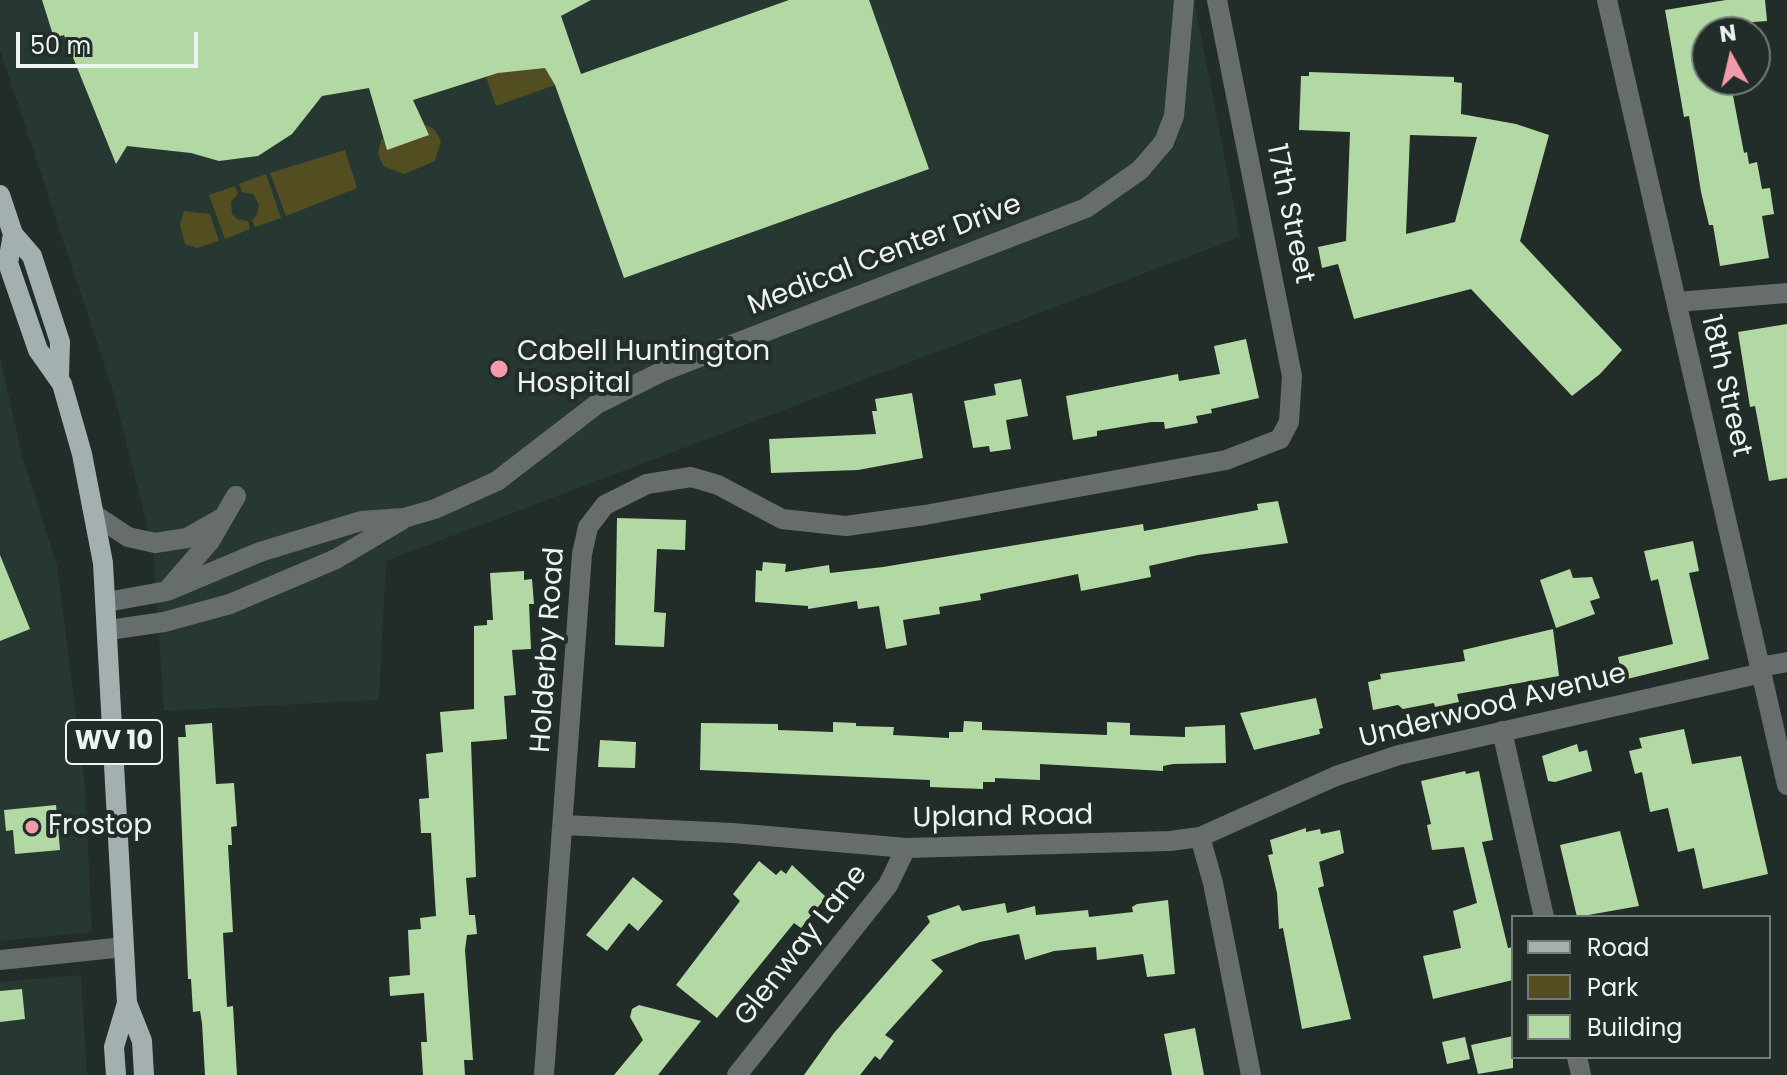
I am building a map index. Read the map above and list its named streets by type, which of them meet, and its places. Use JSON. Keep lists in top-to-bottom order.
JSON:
{
  "streets": {
    "main road": ["WV 10"],
    "street": [
      "17th Street",
      "Medical Center Drive",
      "18th Street",
      "Holderby Road",
      "Underwood Avenue",
      "Upland Road",
      "Glenway Lane"
    ]
  },
  "crossings": [
    ["17th Street", "Holderby Road"],
    ["Medical Center Drive", "WV 10"],
    ["18th Street", "Underwood Avenue"],
    ["Holderby Road", "Upland Road"],
    ["Underwood Avenue", "Upland Road"],
    ["Upland Road", "Glenway Lane"]
  ],
  "places": ["Cabell Huntington Hospital", "Frostop"],
  "legend": ["Road", "Park", "Building"],
  "scale_bar": "50 m",
  "north": "top"
}
